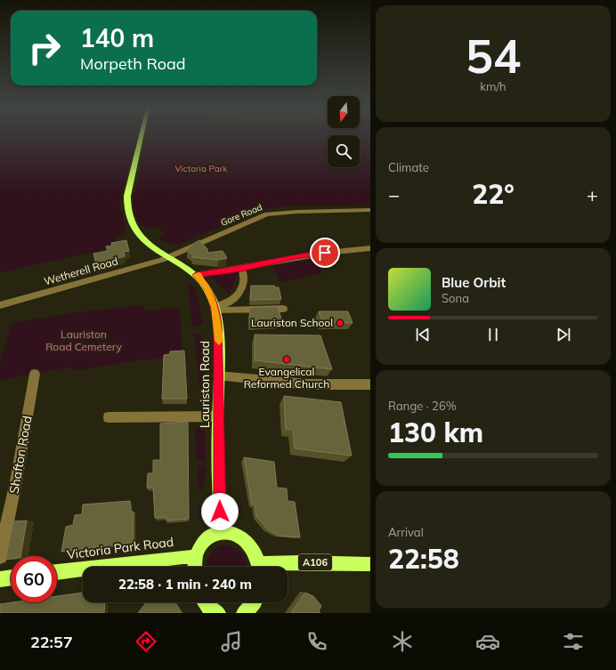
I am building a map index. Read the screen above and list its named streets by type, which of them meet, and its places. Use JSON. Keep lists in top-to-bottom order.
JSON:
{
  "streets": {
    "main road": ["Lauriston Road", "Victoria Park Road", "A106"],
    "street": ["Gore Road", "Wetherell Road", "Shafton Road"]
  },
  "crossings": [
    ["Gore Road", "Wetherell Road"],
    ["Gore Road", "Lauriston Road"],
    ["Wetherell Road", "Lauriston Road"],
    ["Lauriston Road", "A106"]
  ],
  "parks": ["Victoria Park", "Lauriston Road Cemetery"],
  "places": ["Lauriston School", "Evangelical Reformed Church"],
  "north": "bottom",
  "page": {
    "tile": [
      ["54", "km/h"],
      "Climate",
      ["Range · 26%", "130 km"],
      ["Arrival", "22:58"]
    ],
    "turn": ["140 m", "Morpeth Road"],
    "heat": ["−", "22°", "+"],
    "song": ["Blue Orbit", "Sona"],
    "limit": "60",
    "trip": "22:58 · 1 min · 240 m",
    "tabs": "22:57"
  }
}
